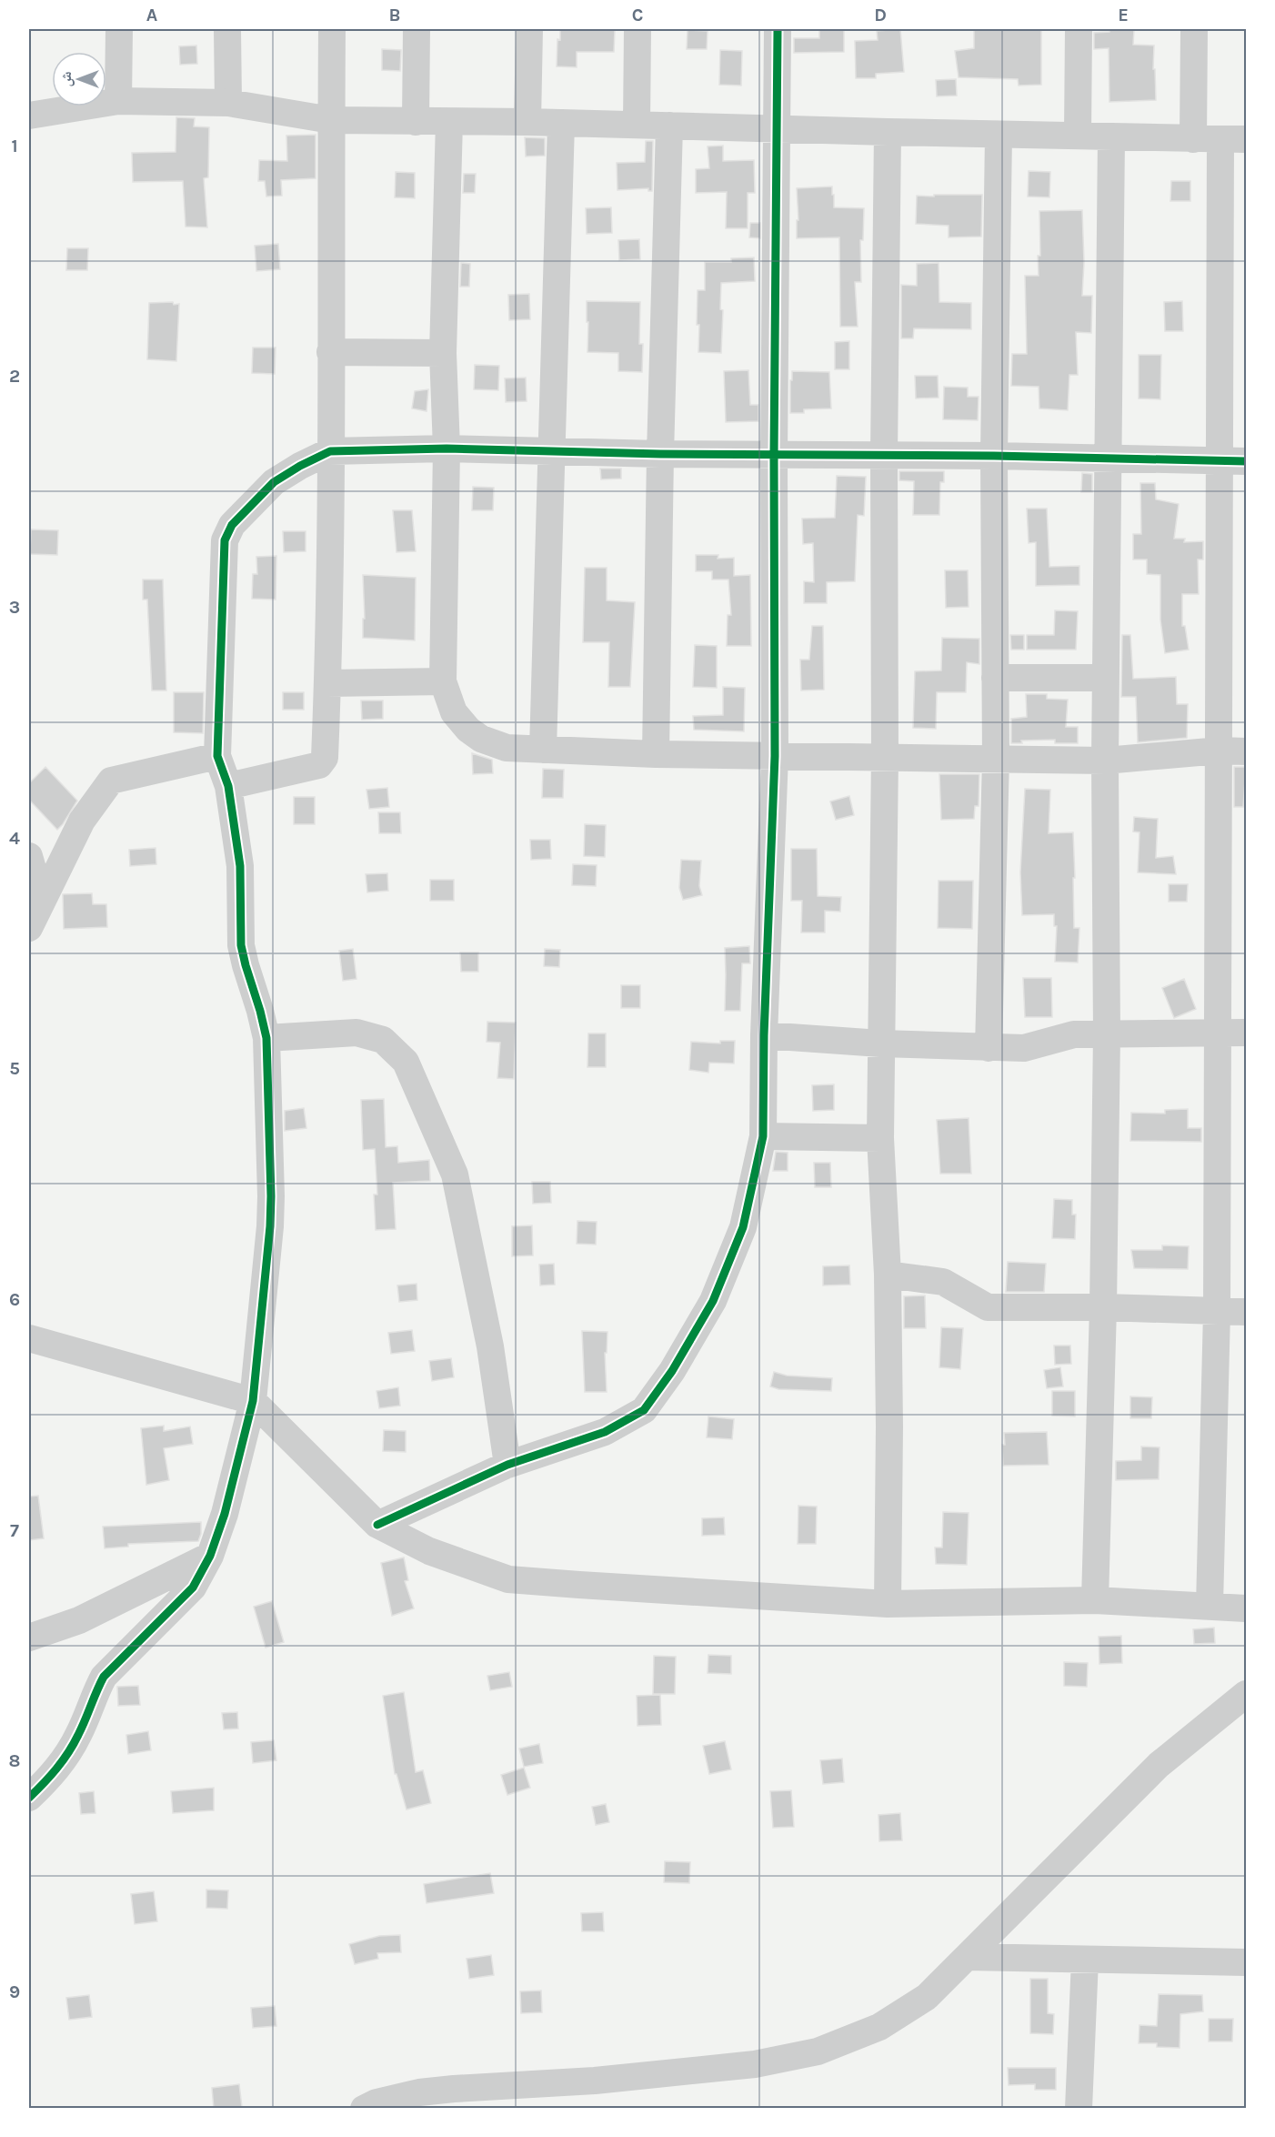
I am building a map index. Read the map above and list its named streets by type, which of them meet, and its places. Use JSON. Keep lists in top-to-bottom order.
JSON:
{
  "north": "left",
  "grid": {
    "columns": [
      "A",
      "B",
      "C",
      "D",
      "E"
    ],
    "rows": [
      "1",
      "2",
      "3",
      "4",
      "5",
      "6",
      "7",
      "8",
      "9"
    ]
  }
}
